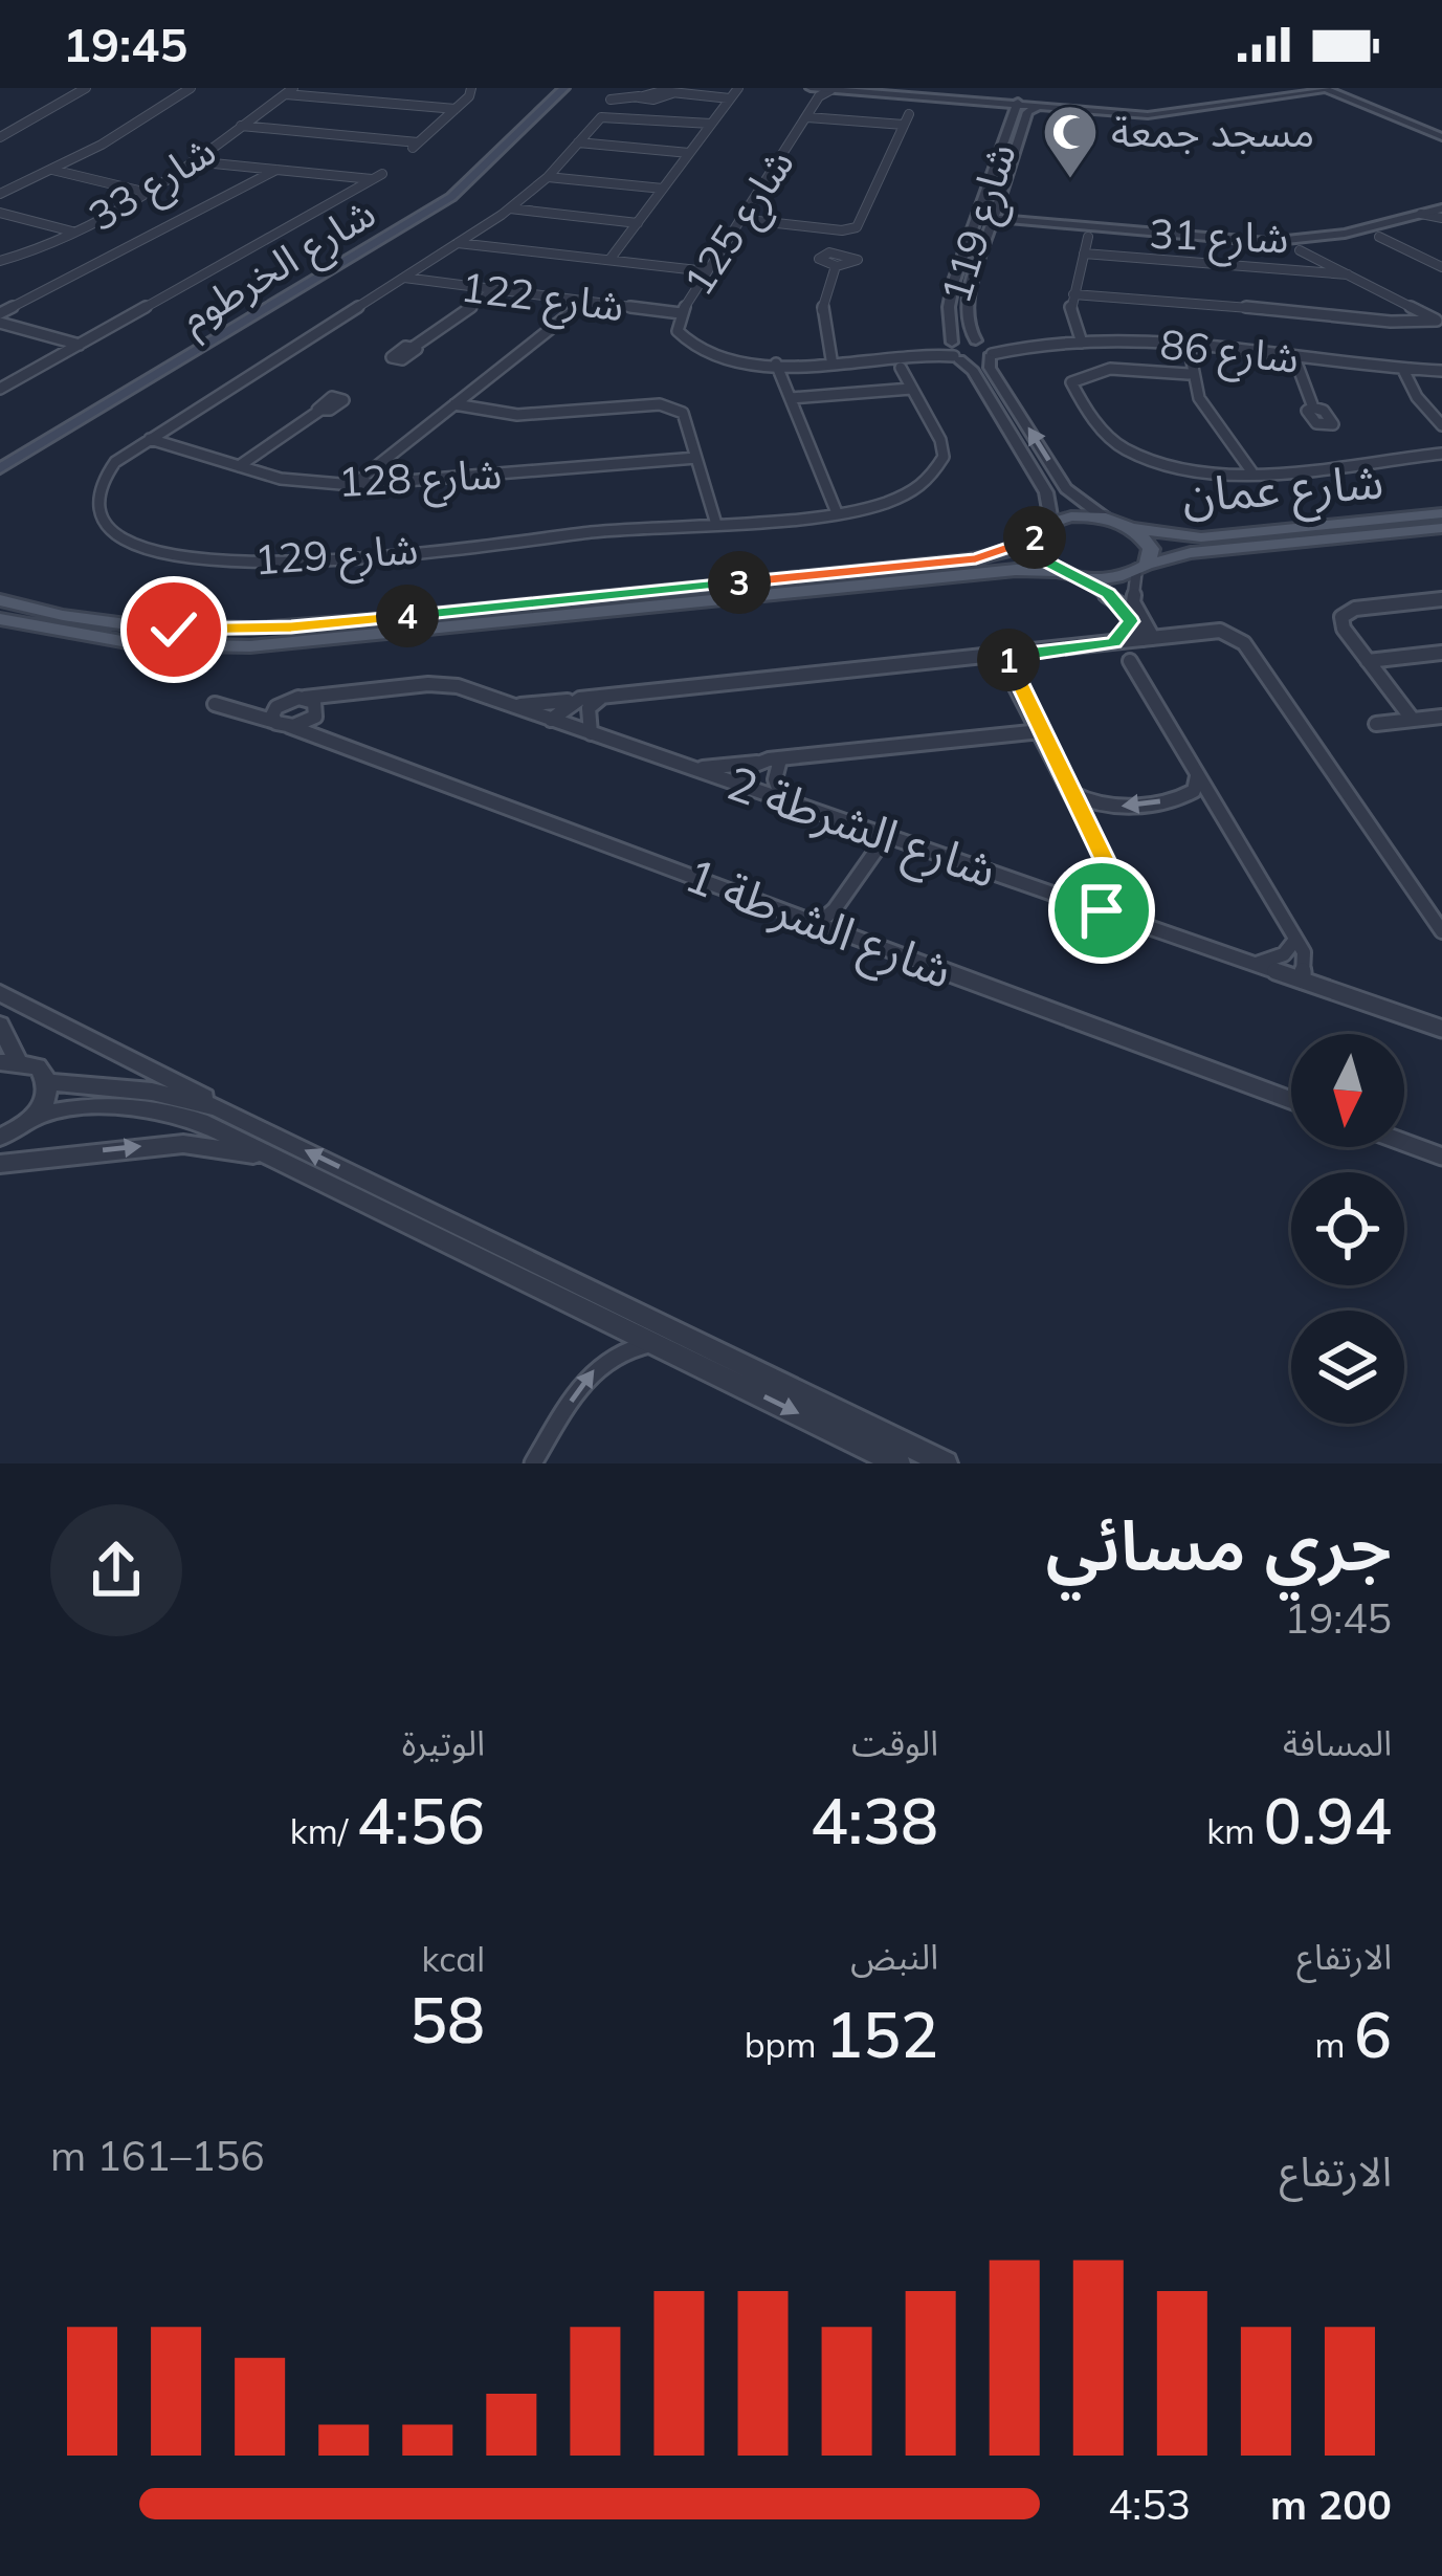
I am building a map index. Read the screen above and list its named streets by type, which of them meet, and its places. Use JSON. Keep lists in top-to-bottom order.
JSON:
{
  "streets": {
    "main road": ["شارع الخرطوم", "شارع عمان"],
    "street": [
      "شارع 33",
      "شارع 125",
      "شارع 119",
      "شارع 31",
      "شارع 122",
      "شارع 86",
      "شارع 128",
      "شارع 129",
      "شارع الشرطة 2",
      "شارع الشرطة 1"
    ]
  },
  "crossings": [
    ["شارع 125", "شارع 119"],
    ["شارع 125", "شارع 122"],
    ["شارع 119", "شارع 31"],
    ["شارع 119", "شارع 86"],
    ["شارع 119", "شارع عمان"],
    ["شارع 122", "شارع 129"],
    ["شارع 128", "شارع 129"],
    ["شارع الشرطة 2", "شارع الشرطة 1"]
  ],
  "places": {
    "mosque": ["مسجد جمعة"]
  },
  "north": "bottom",
  "page": {
    "status": "19:45",
    "pins": [
      "2",
      "3",
      "4",
      "1"
    ],
    "heading": ["جري مسائي", "19:45"],
    "stats": [
      ["المسافة", "0.94 km"],
      ["الوقت", "4:38"],
      ["الوتيرة", "4:56 /km"],
      ["الارتفاع", "6 m"],
      ["النبض", "152 bpm"],
      ["kcal", "58"]
    ],
    "chart": ["الارتفاع", "156–161 m"],
    "list": [
      {
        "name": "200 m",
        "note": "4:53"
      }
    ]
  }
}
